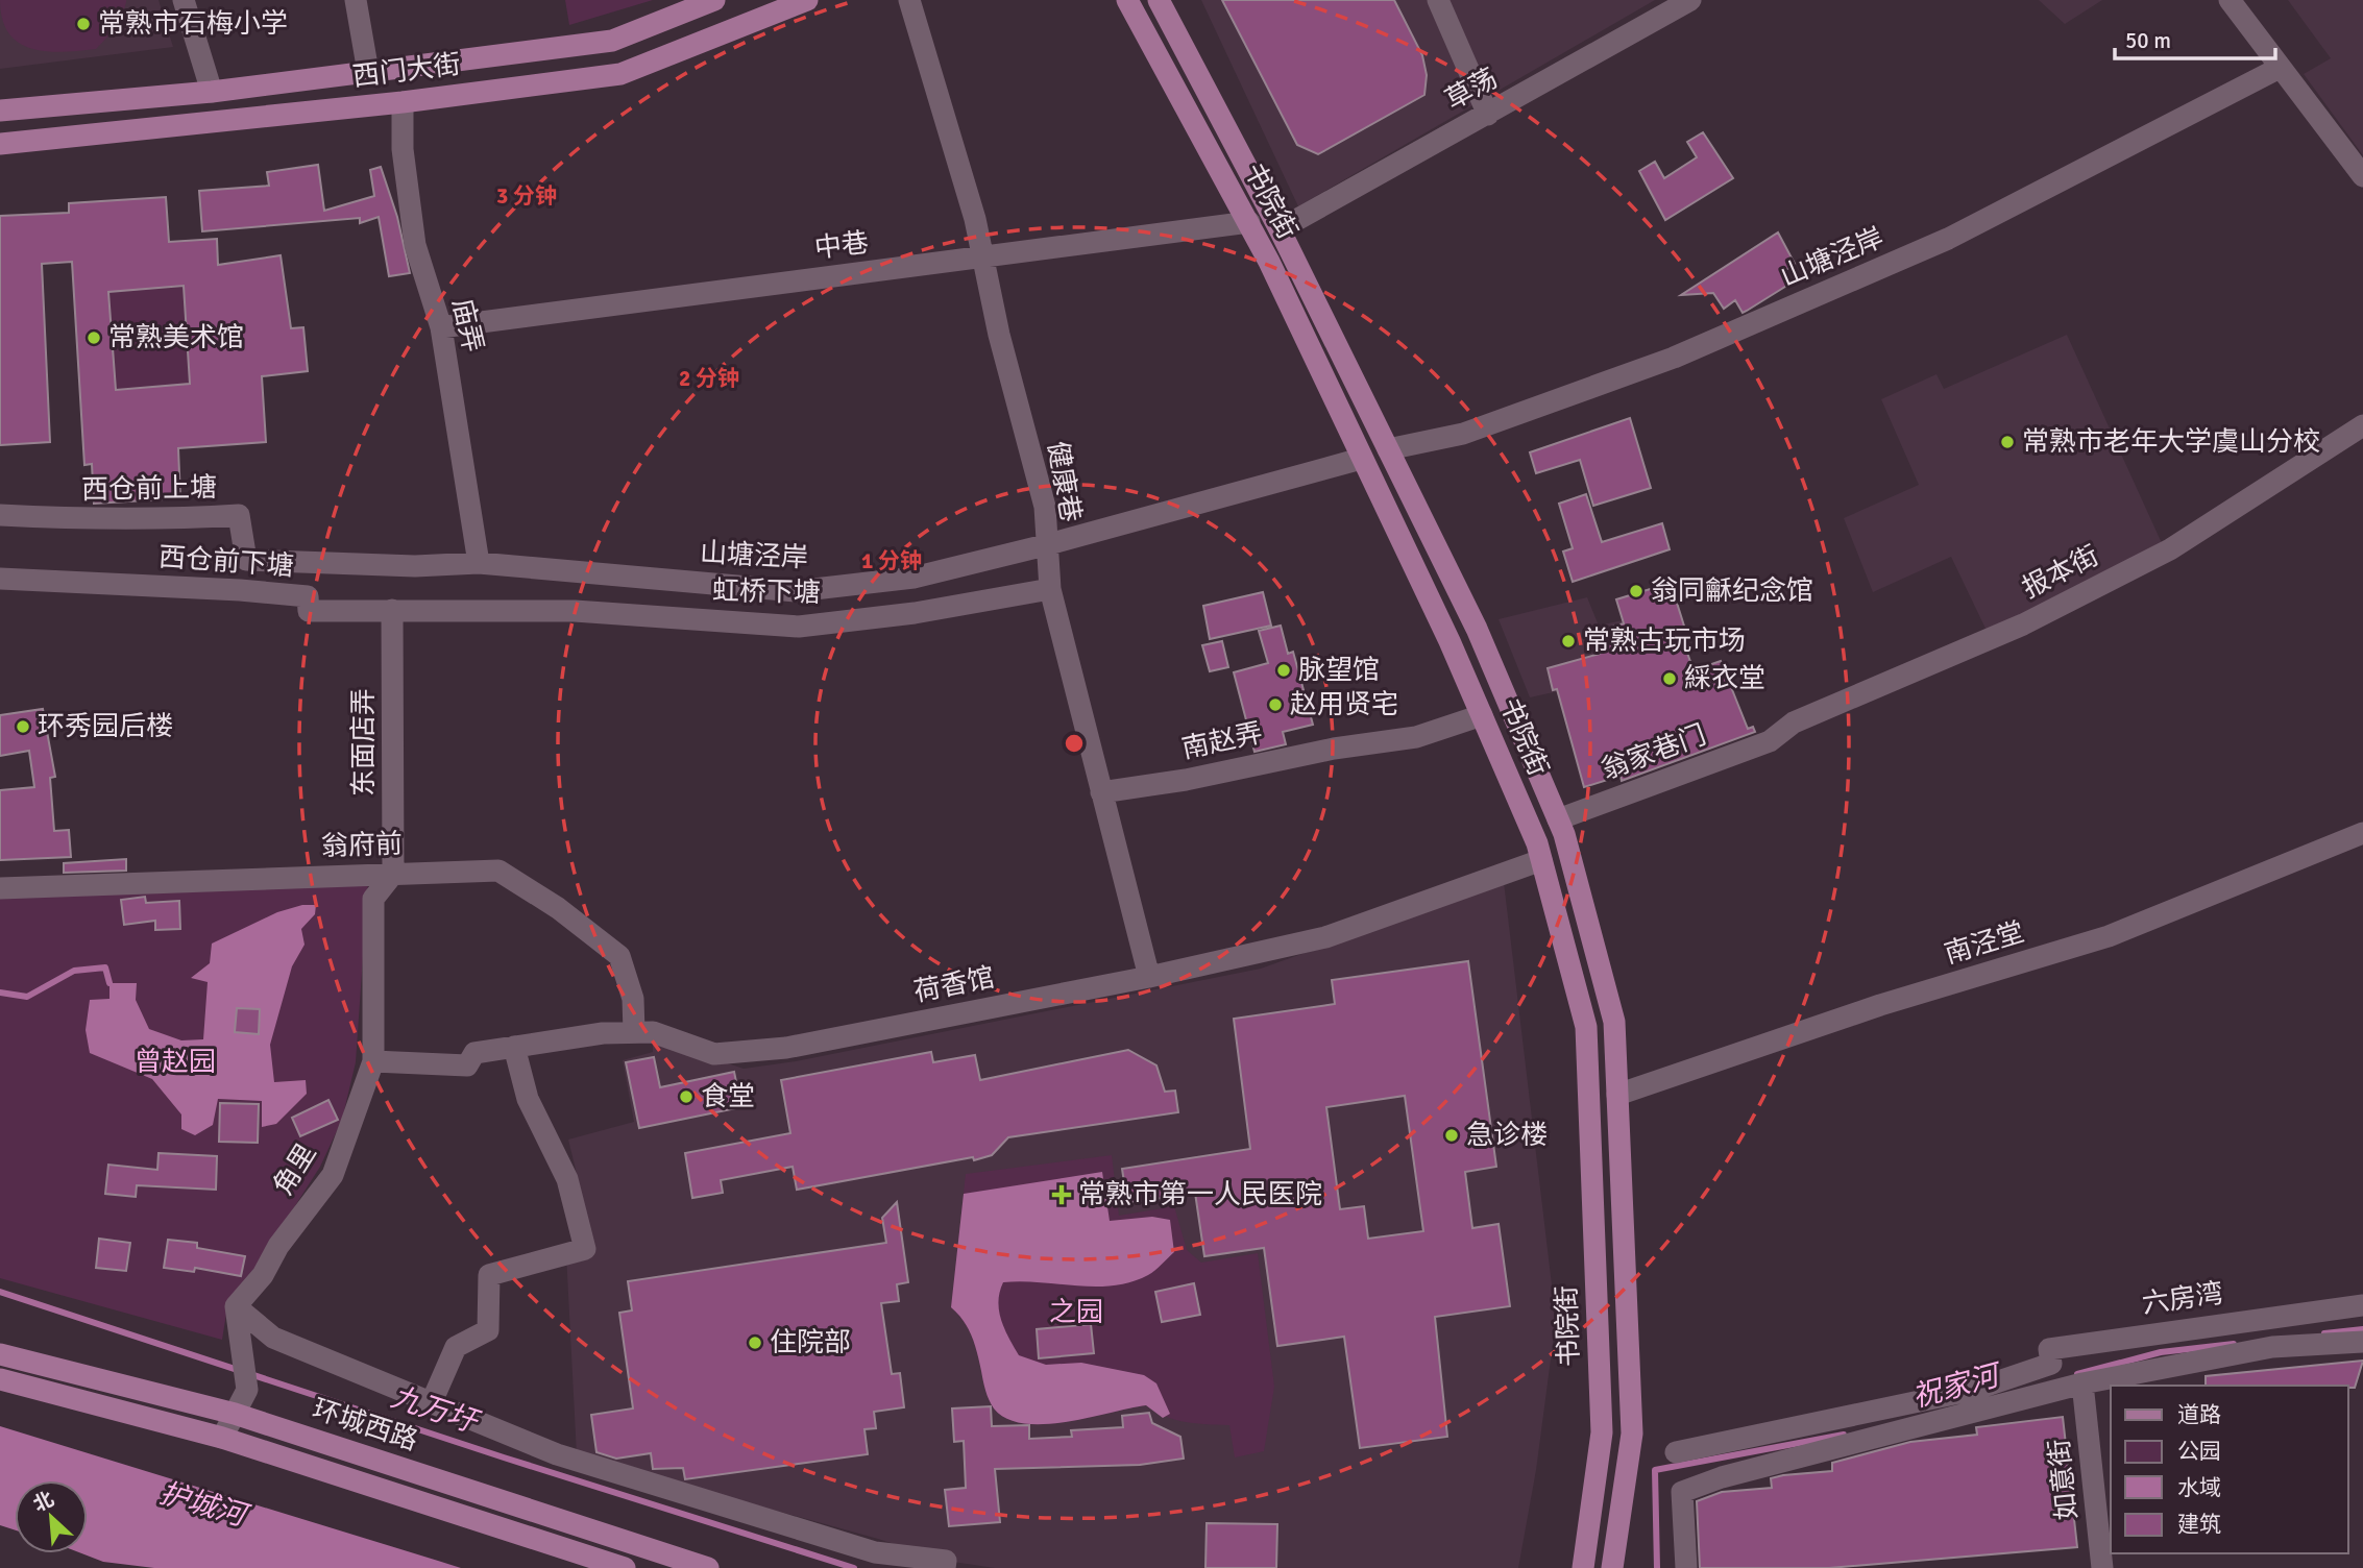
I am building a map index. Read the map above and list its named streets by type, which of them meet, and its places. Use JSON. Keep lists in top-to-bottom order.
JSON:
{
  "streets": {
    "main road": ["西门大街", "书院街", "环城西路"],
    "street": [
      "草荡",
      "中巷",
      "山塘泾岸",
      "庙弄",
      "健康巷",
      "西仓前上塘",
      "西仓前下塘",
      "报本街",
      "虹桥下塘",
      "南赵弄",
      "东面店弄",
      "翁家巷门",
      "翁府前",
      "南泾堂",
      "荷香馆",
      "角里",
      "六房湾",
      "如意街"
    ]
  },
  "crossings": [
    ["西门大街", "庙弄"],
    ["草荡", "书院街"],
    ["书院街", "中巷"],
    ["书院街", "山塘泾岸"],
    ["书院街", "南赵弄"],
    ["书院街", "翁家巷门"],
    ["书院街", "南泾堂"],
    ["书院街", "荷香馆"],
    ["中巷", "庙弄"],
    ["中巷", "健康巷"],
    ["山塘泾岸", "庙弄"],
    ["山塘泾岸", "健康巷"],
    ["健康巷", "虹桥下塘"],
    ["健康巷", "南赵弄"],
    ["健康巷", "荷香馆"],
    ["西仓前下塘", "虹桥下塘"],
    ["西仓前下塘", "东面店弄"],
    ["报本街", "翁家巷门"],
    ["东面店弄", "翁府前"],
    ["东面店弄", "角里"],
    ["翁府前", "荷香馆"],
    ["翁府前", "角里"],
    ["荷香馆", "角里"]
  ],
  "water": ["祝家河", "九万圩", "护城河"],
  "parks": ["曾赵园", "之园"],
  "places": {
    "other": [
      "常熟市石梅小学",
      "常熟美术馆",
      "常熟市老年大学虞山分校",
      "翁同龢纪念馆",
      "常熟古玩市场",
      "脉望馆",
      "綵衣堂",
      "赵用贤宅",
      "环秀园后楼",
      "食堂",
      "急诊楼",
      "住院部"
    ],
    "health": ["常熟市第一人民医院"]
  },
  "legend": [
    "道路",
    "公园",
    "水域",
    "建筑"
  ],
  "scale_bar": "50 m",
  "north": "top left",
  "rings": ["3 分钟", "2 分钟", "1 分钟"]
}
